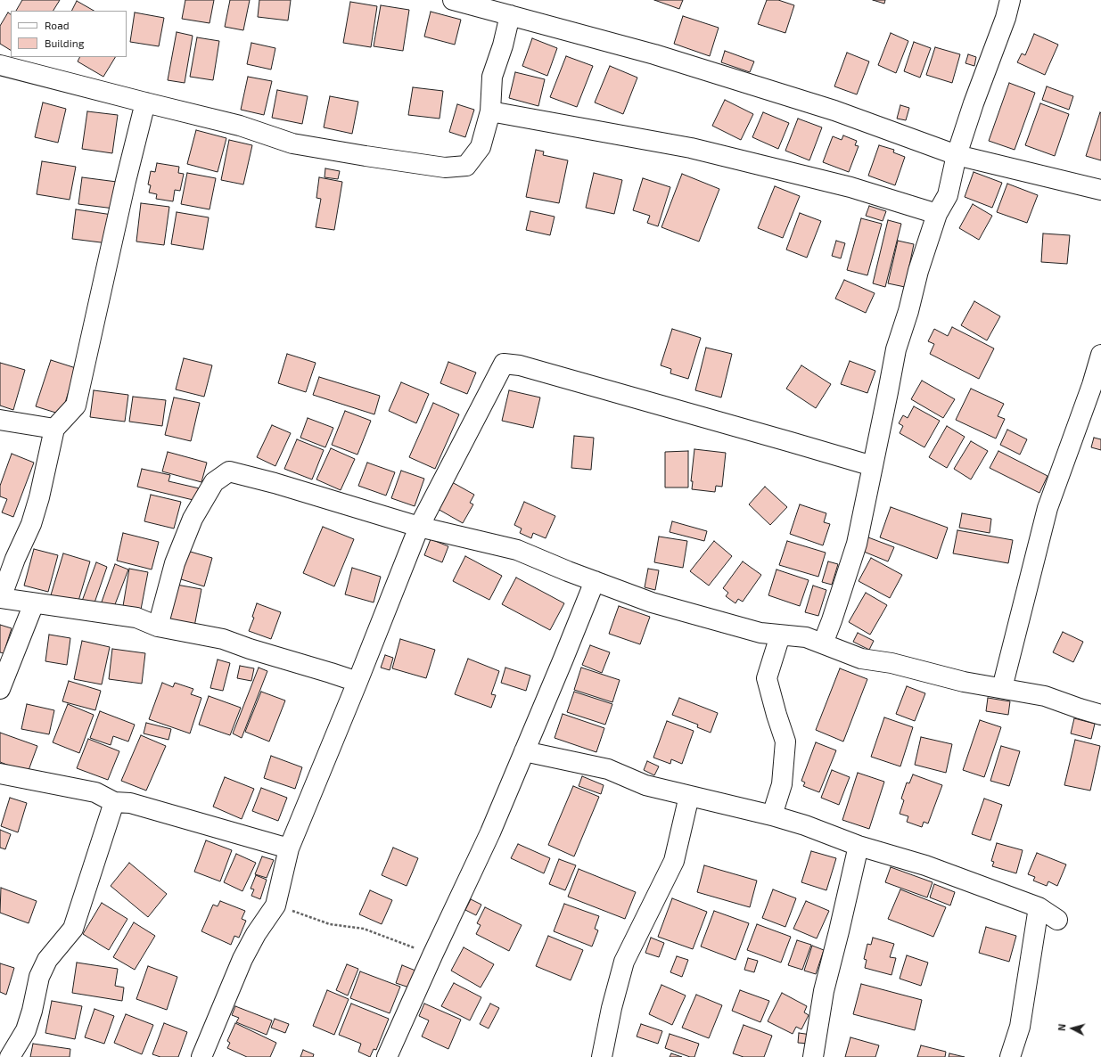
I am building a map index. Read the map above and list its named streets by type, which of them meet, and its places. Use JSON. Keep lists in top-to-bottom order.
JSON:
{
  "legend": ["Road", "Building"],
  "north": "left"
}
